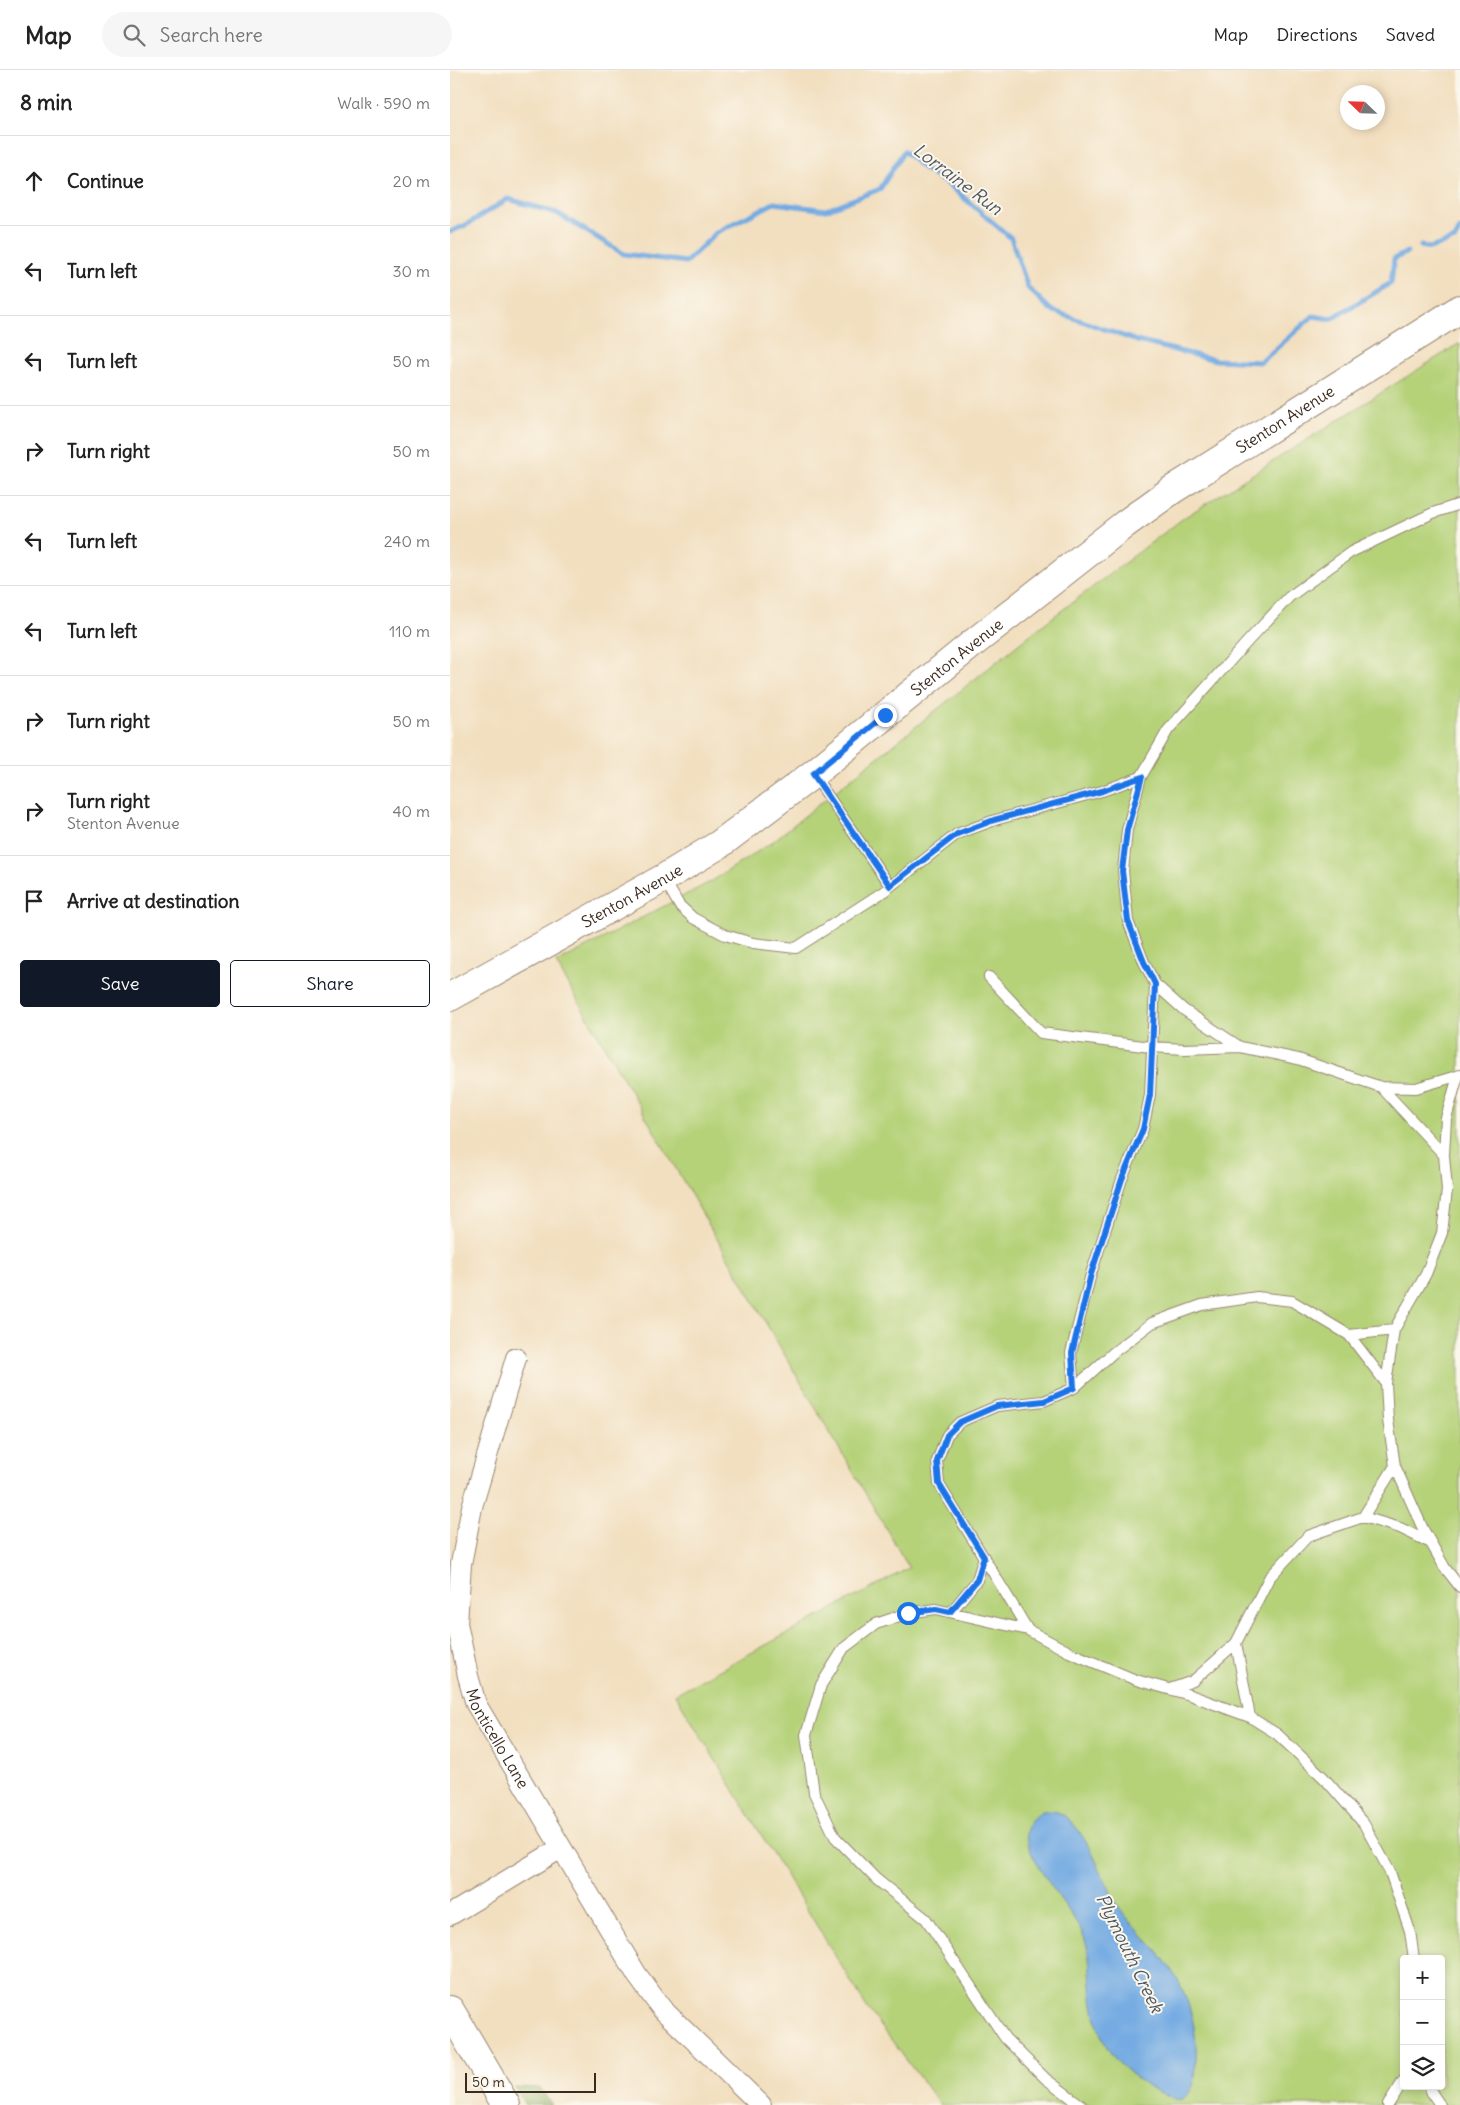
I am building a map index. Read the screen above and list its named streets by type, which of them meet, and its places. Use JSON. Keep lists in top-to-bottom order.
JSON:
{
  "streets": {
    "main road": ["Stenton Avenue"],
    "street": ["Monticello Lane"]
  },
  "water": ["Lorraine Run", "Plymouth Creek"],
  "scale_bar": "50 m",
  "north": "top left",
  "page": {
    "header": "Map",
    "search": "Search here",
    "nav": ["Map", "Directions", "Saved"],
    "heading": ["8 min", "Walk · 590 m"],
    "list": [
      ["Continue", "20 m"],
      ["Turn left", "30 m"],
      ["Turn left", "50 m"],
      ["Turn right", "50 m"],
      ["Turn left", "240 m"],
      ["Turn left", "110 m"],
      ["Turn right", "50 m"],
      ["Turn right", "Stenton Avenue", "40 m"],
      "Arrive at destination"
    ],
    "buttons": ["Save", "Share"],
    "map_buttons": ["+", "−"],
    "scale": "50 m"
  }
}
